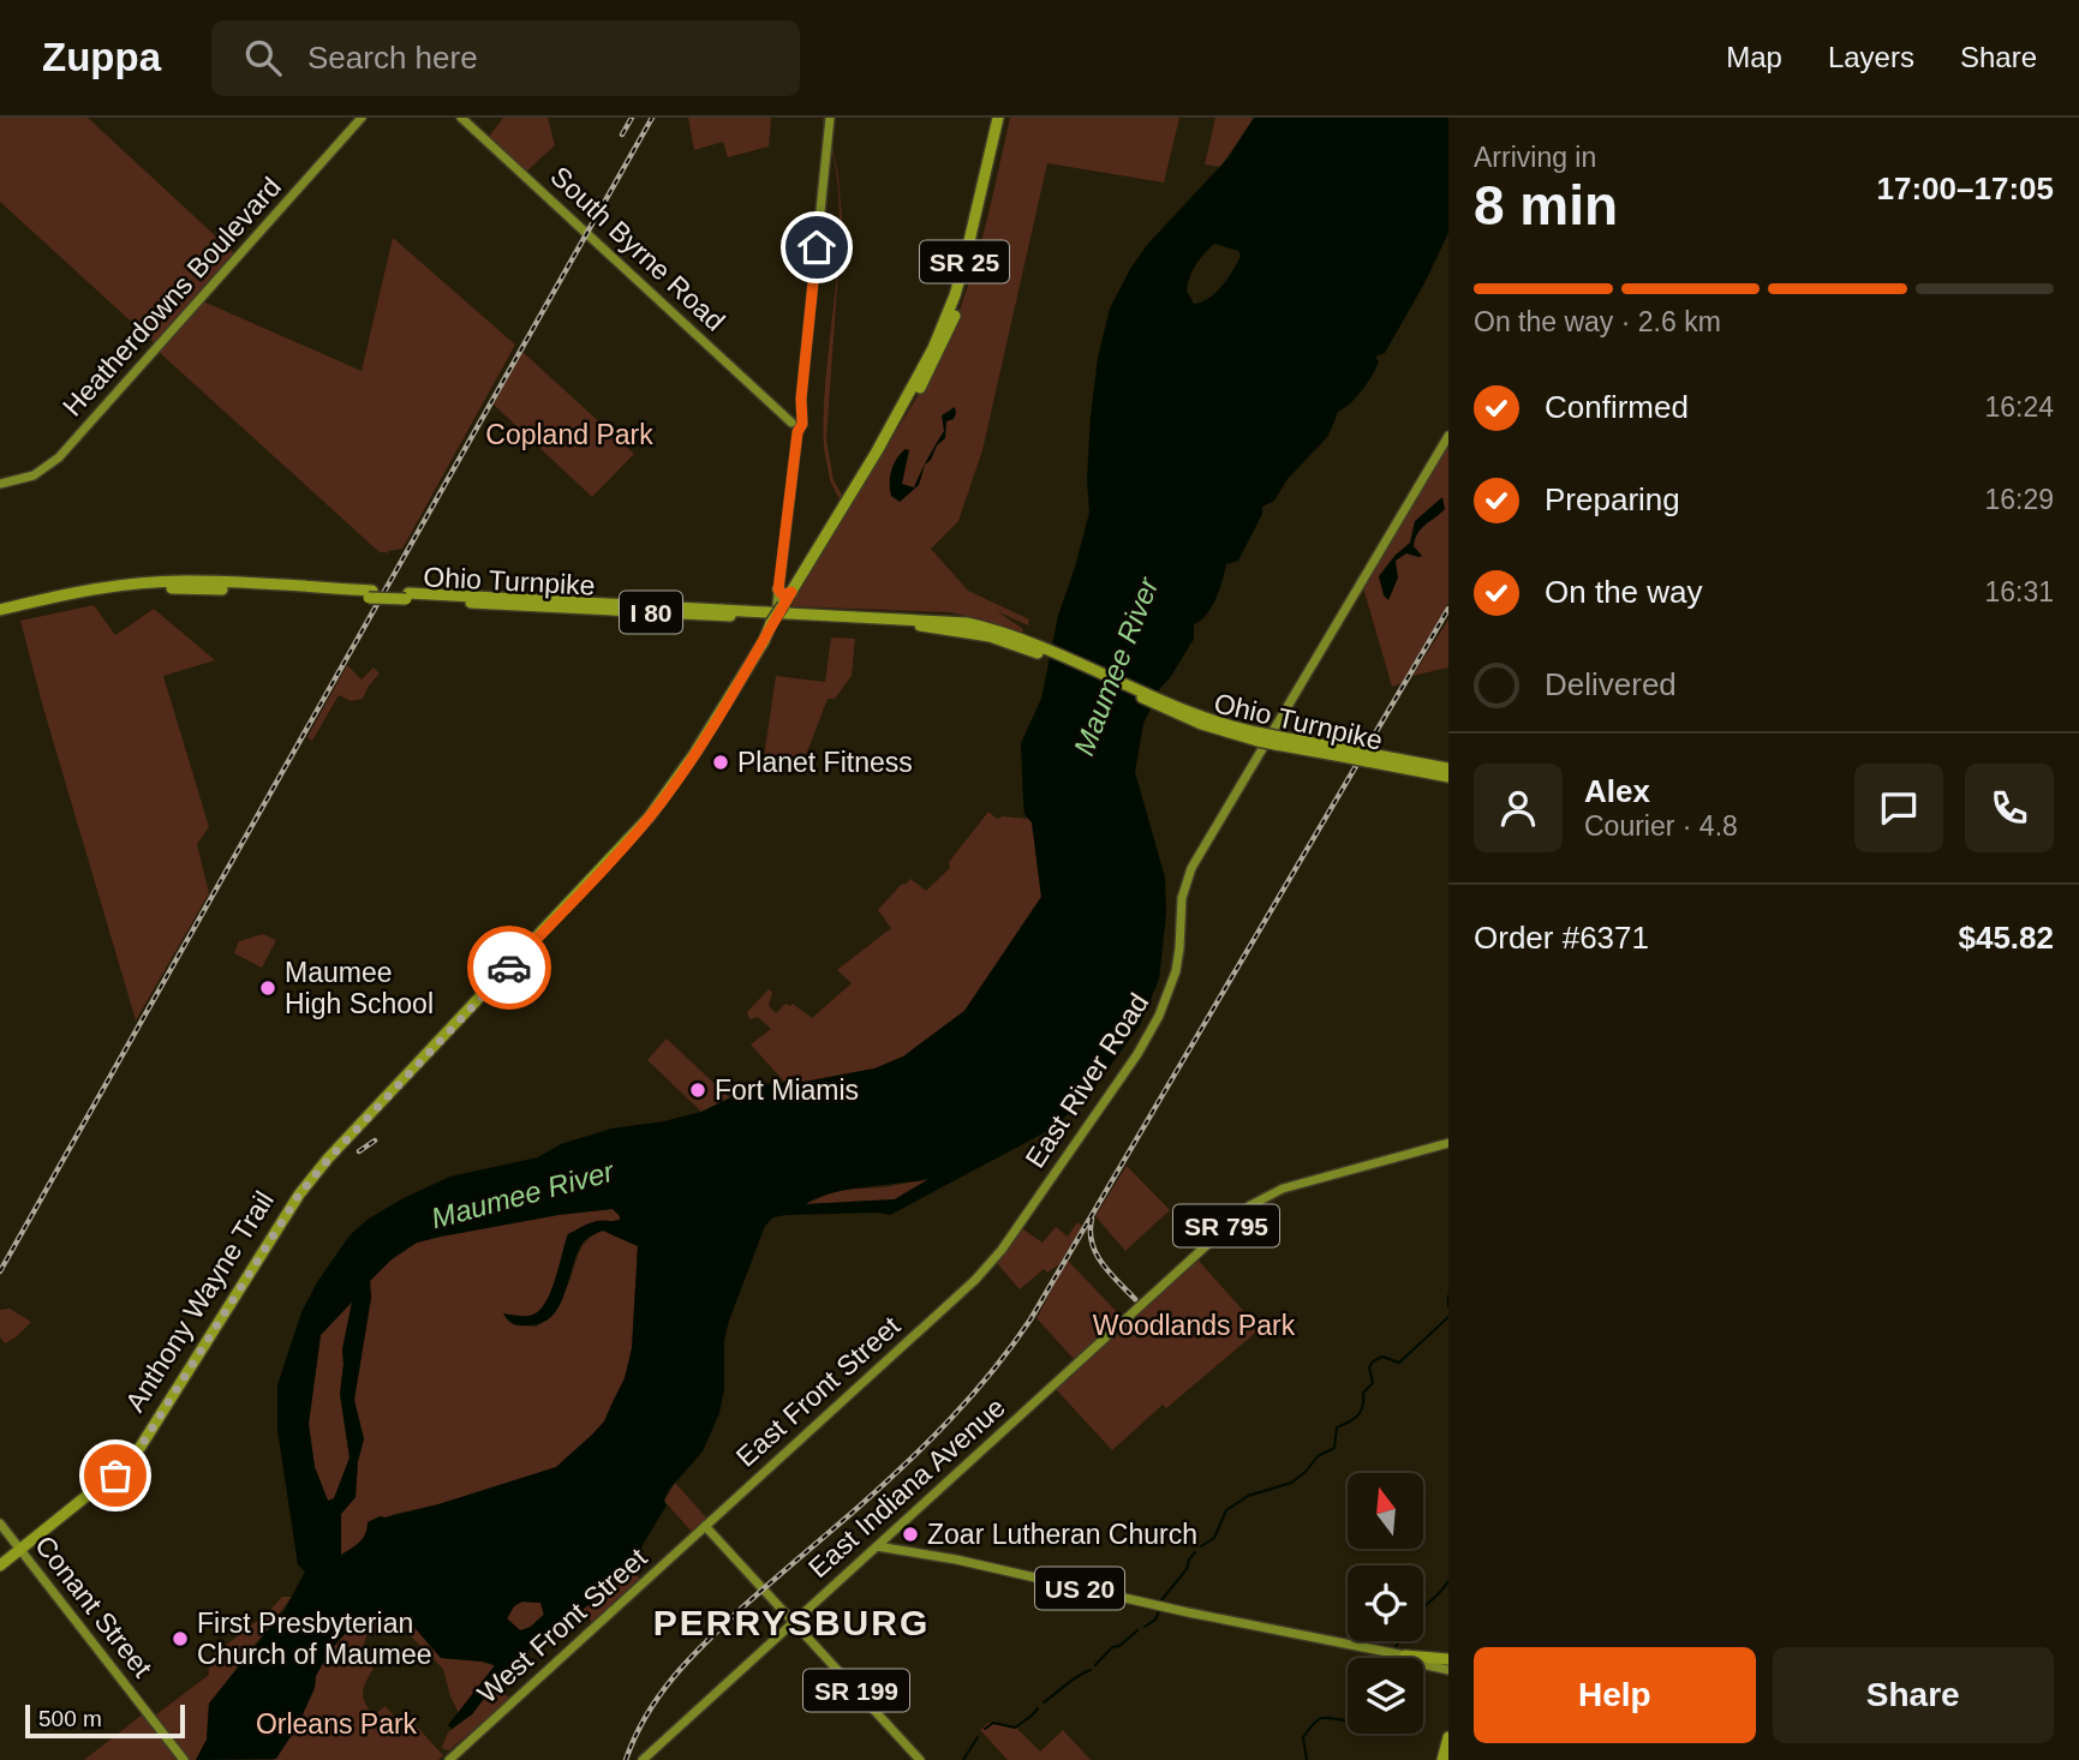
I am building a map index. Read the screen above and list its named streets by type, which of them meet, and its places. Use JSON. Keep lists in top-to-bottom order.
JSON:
{
  "streets": {
    "highway": [
      "SR 25",
      "Ohio Turnpike",
      "I 80",
      "Anthony Wayne Trail"
    ],
    "main road": [
      "South Byrne Road",
      "Heatherdowns Boulevard",
      "East River Road",
      "SR 795",
      "East Front Street",
      "East Indiana Avenue",
      "US 20",
      "Conant Street",
      "West Front Street",
      "SR 199"
    ]
  },
  "crossings": [
    ["East River Road", "East Front Street"],
    ["Anthony Wayne Trail", "Conant Street"],
    ["East Front Street", "West Front Street"],
    ["East Indiana Avenue", "US 20"],
    ["East Indiana Avenue", "SR 199"]
  ],
  "districts": ["PERRYSBURG"],
  "water": ["Maumee River"],
  "parks": ["Copland Park", "Woodlands Park", "Orleans Park"],
  "places": [
    "Planet Fitness",
    "Maumee High School",
    "Fort Miamis",
    "Zoar Lutheran Church",
    "First Presbyterian Church of Maumee"
  ],
  "scale_bar": "500 m",
  "north": "top",
  "page": {
    "header": "Zuppa",
    "search": "Search here",
    "nav": ["Map", "Layers", "Share"],
    "heading": ["8 min", "Arriving in", "17:00–17:05"],
    "panel": [
      "Alex",
      "Courier · 4.8",
      "Order #6371",
      "$45.82"
    ],
    "bar": "On the way · 2.6 km",
    "list": [
      ["Confirmed", "16:24"],
      ["Preparing", "16:29"],
      ["On the way", "16:31"],
      "Delivered"
    ],
    "buttons": ["Help", "Share"],
    "scale": "500 m"
  }
}
